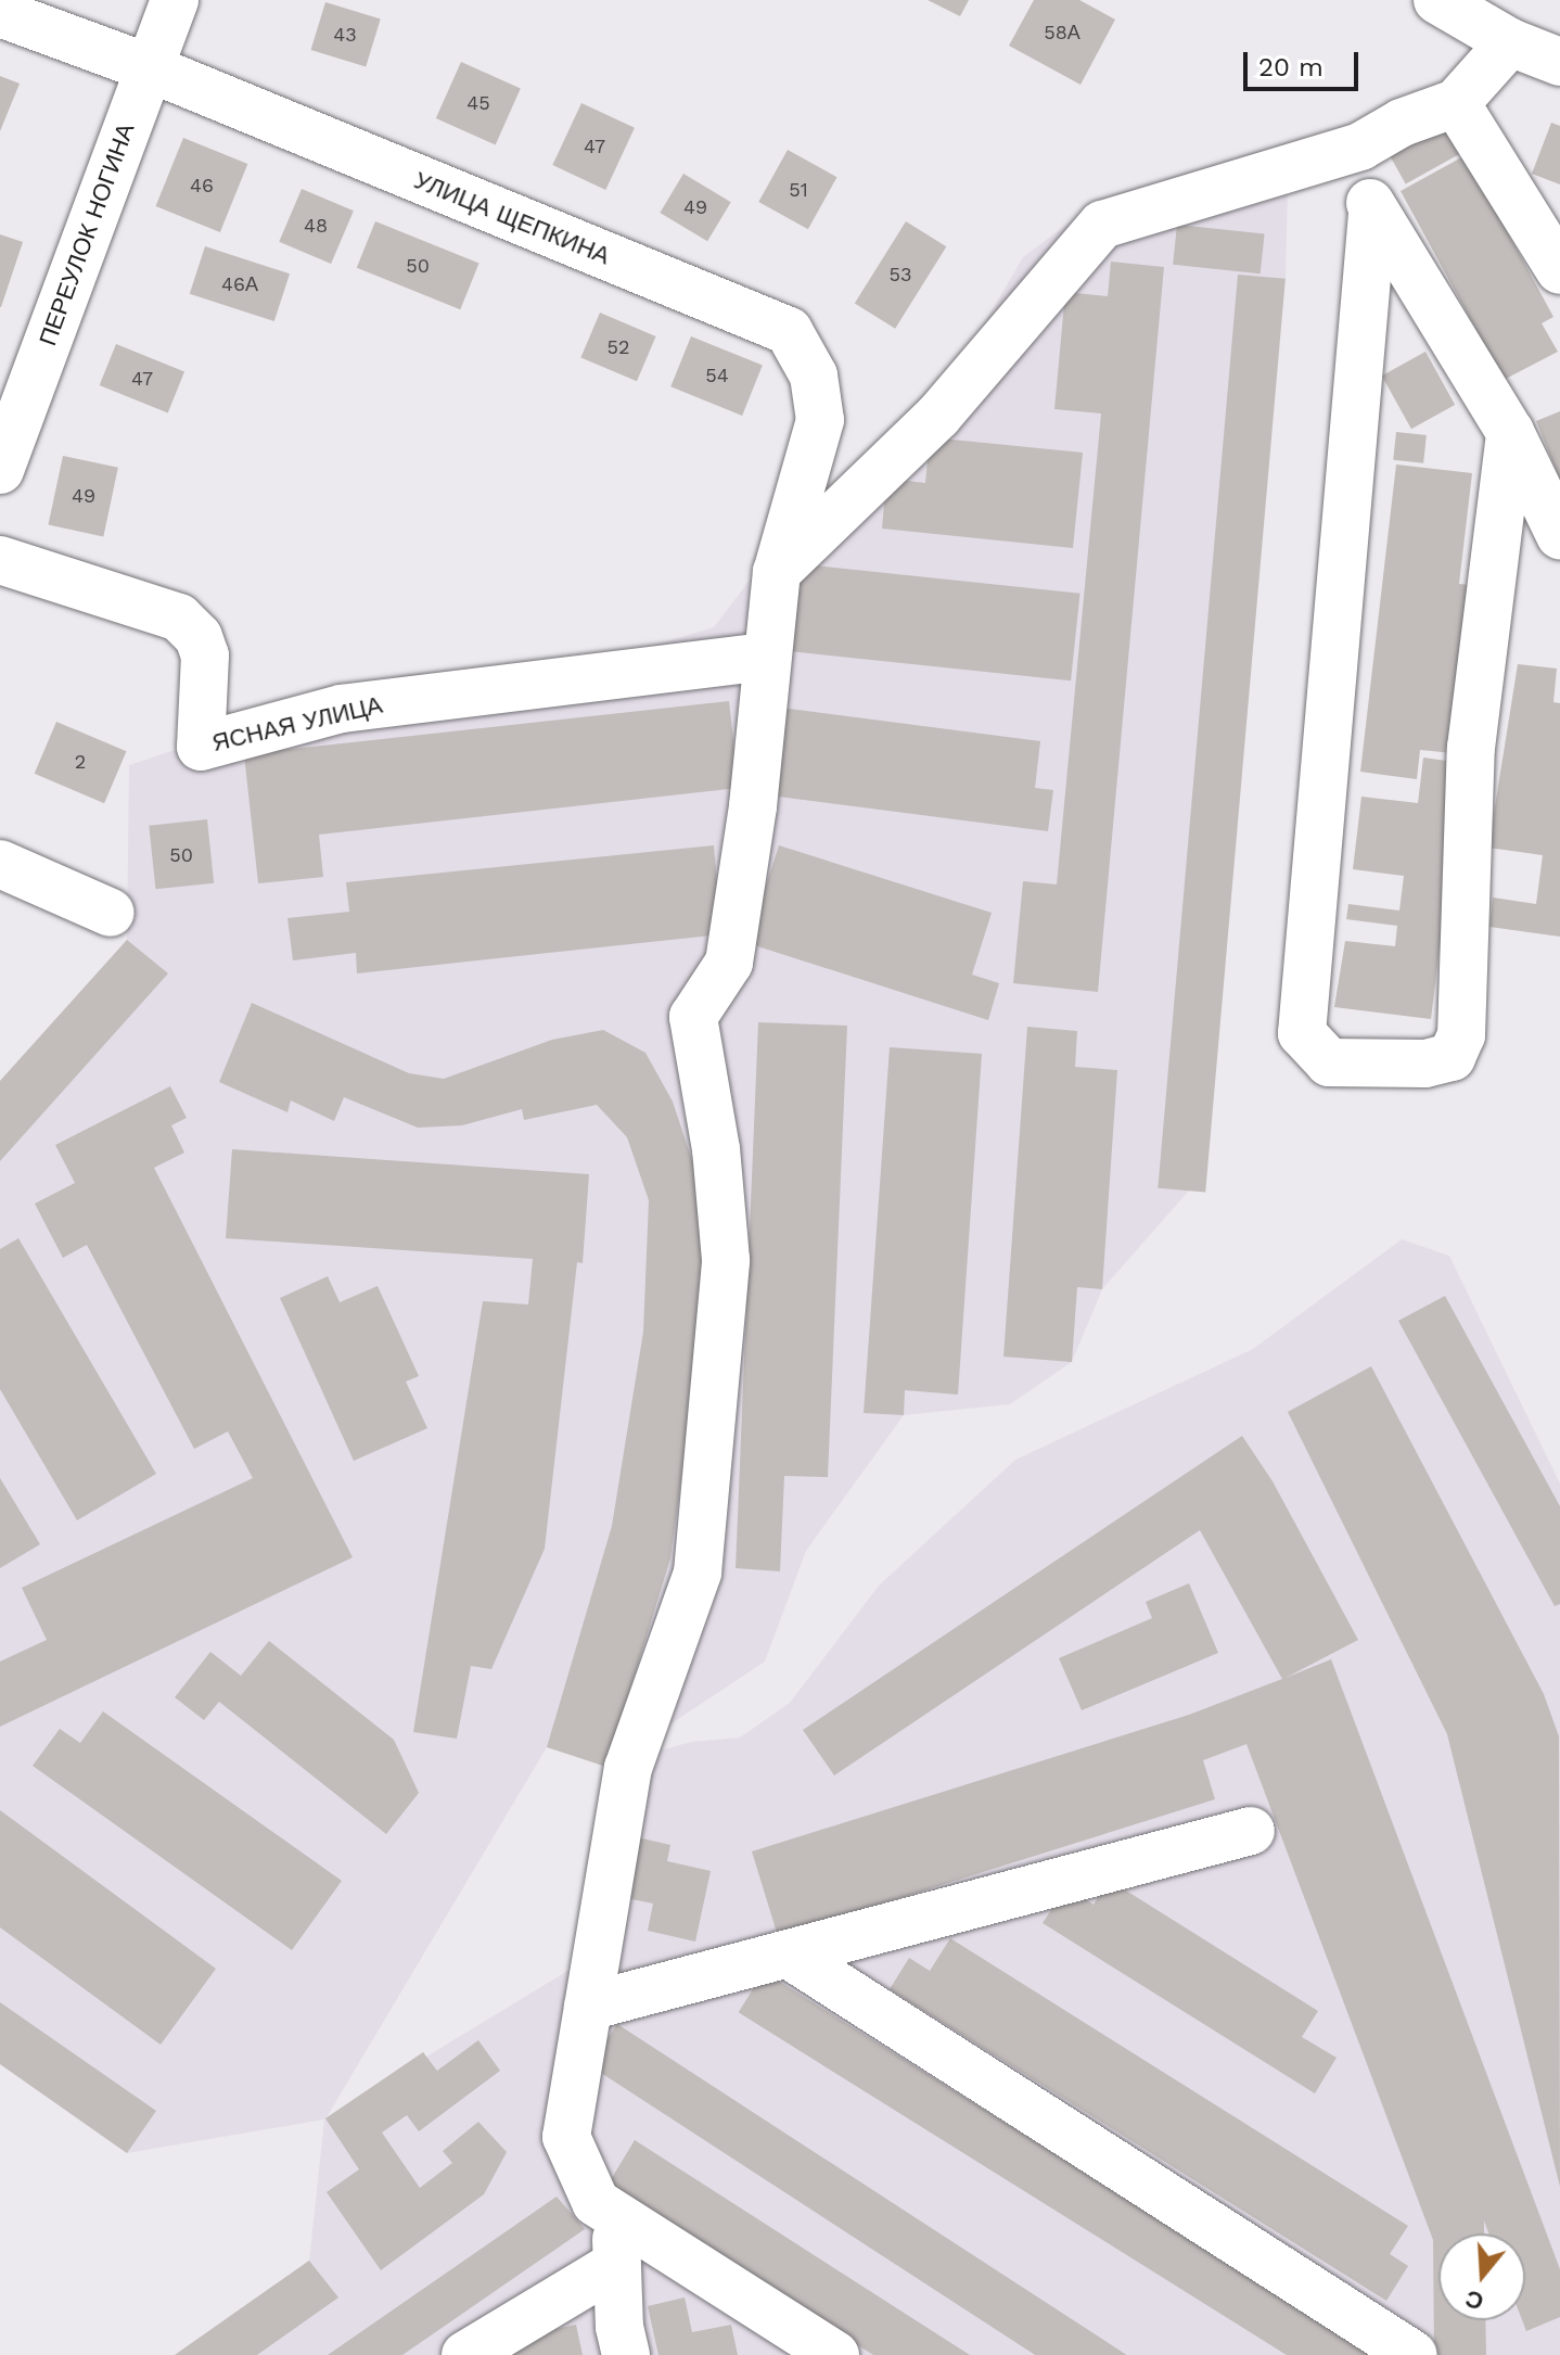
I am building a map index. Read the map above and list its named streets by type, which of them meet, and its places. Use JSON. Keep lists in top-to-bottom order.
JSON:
{
  "streets": {
    "street": ["УЛИЦА ЩЕПКИНА", "ПЕРЕУЛОК НОГИНА", "ЯСНАЯ УЛИЦА"]
  },
  "crossings": [
    ["УЛИЦА ЩЕПКИНА", "ПЕРЕУЛОК НОГИНА"],
    ["УЛИЦА ЩЕПКИНА", "ЯСНАЯ УЛИЦА"]
  ],
  "house_numbers": [
    "58А",
    "43",
    "45",
    "47",
    "46",
    "51",
    "49",
    "48",
    "50",
    "53",
    "46А",
    "52",
    "54",
    "47",
    "49",
    "2",
    "50"
  ],
  "scale_bar": "20 m",
  "north": "bottom"
}
